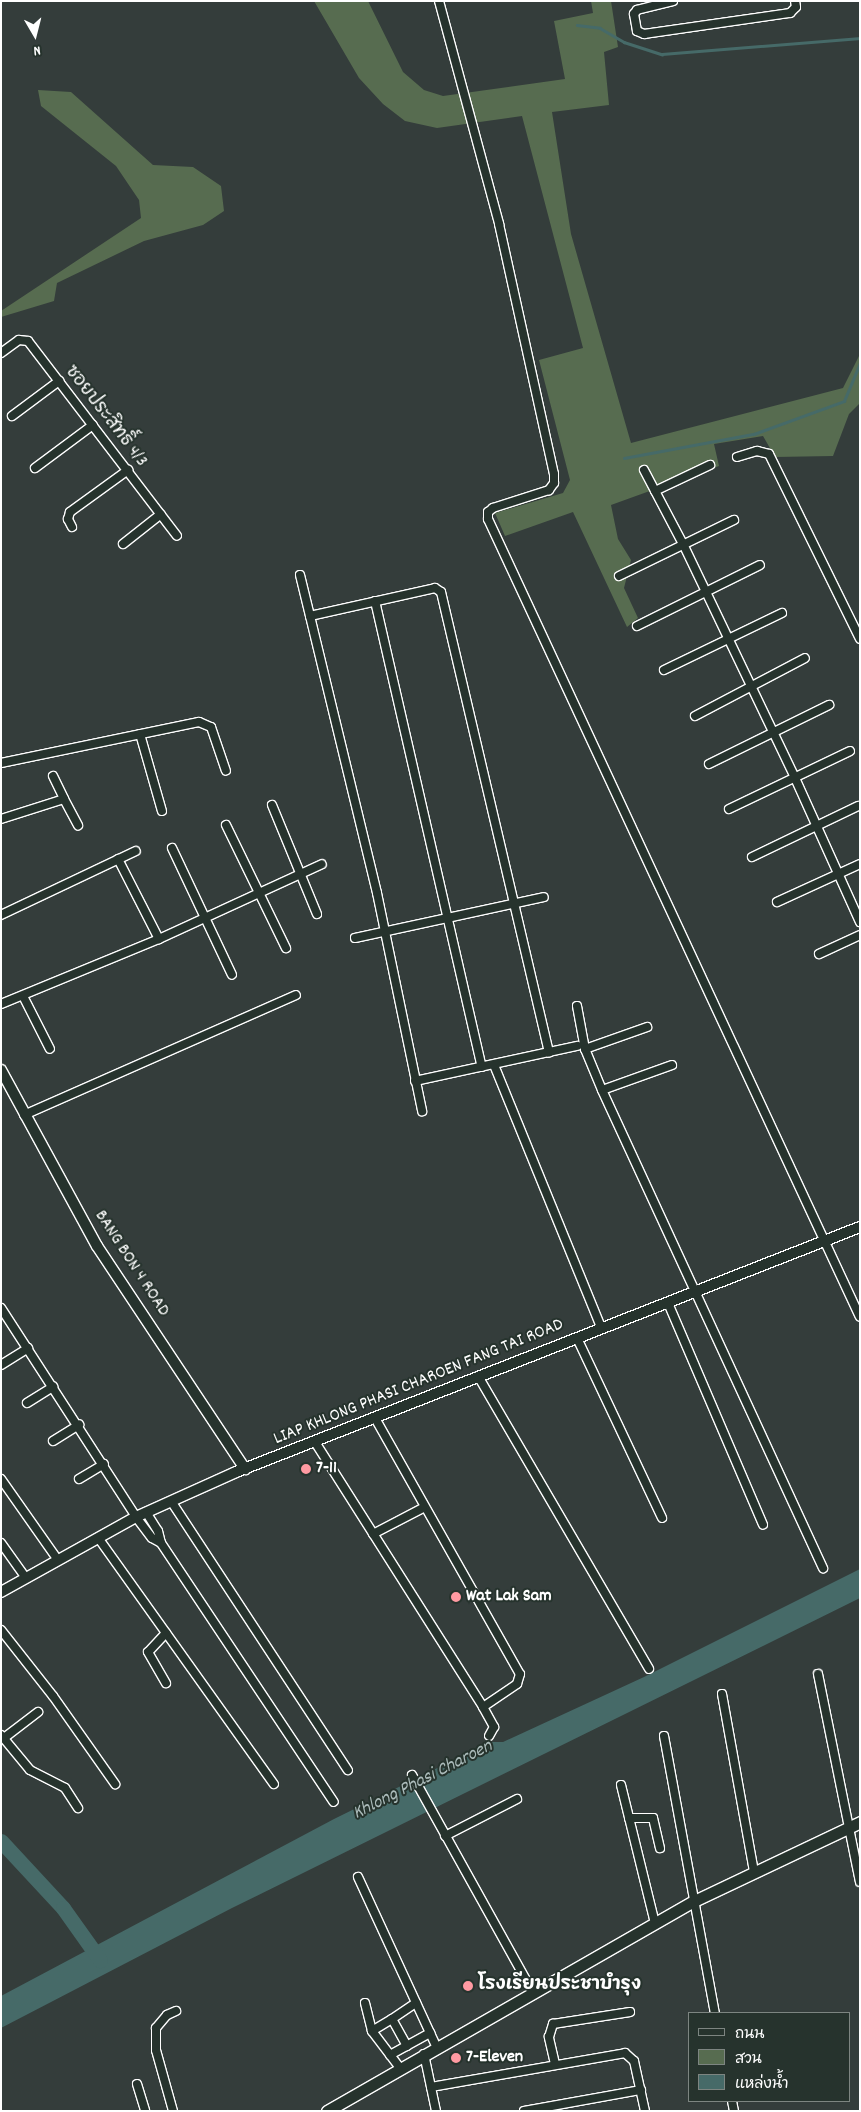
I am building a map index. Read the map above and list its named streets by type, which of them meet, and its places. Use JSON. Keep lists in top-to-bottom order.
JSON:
{
  "streets": {
    "street": ["ซอยประสิทธิ์ 4/3", "BANG BON 4 ROAD", "LIAP KHLONG PHASI CHAROEN FANG TAI ROAD"]
  },
  "crossings": [
    ["BANG BON 4 ROAD", "LIAP KHLONG PHASI CHAROEN FANG TAI ROAD"]
  ],
  "water": ["Khlong Phasi Charoen"],
  "places": [
    "7-11",
    "Wat Lak Sam",
    "โรงเรียนประชาบำรุง",
    "7-Eleven"
  ],
  "legend": ["ถนน", "สวน", "แหล่งน้ำ"],
  "north": "bottom"
}
